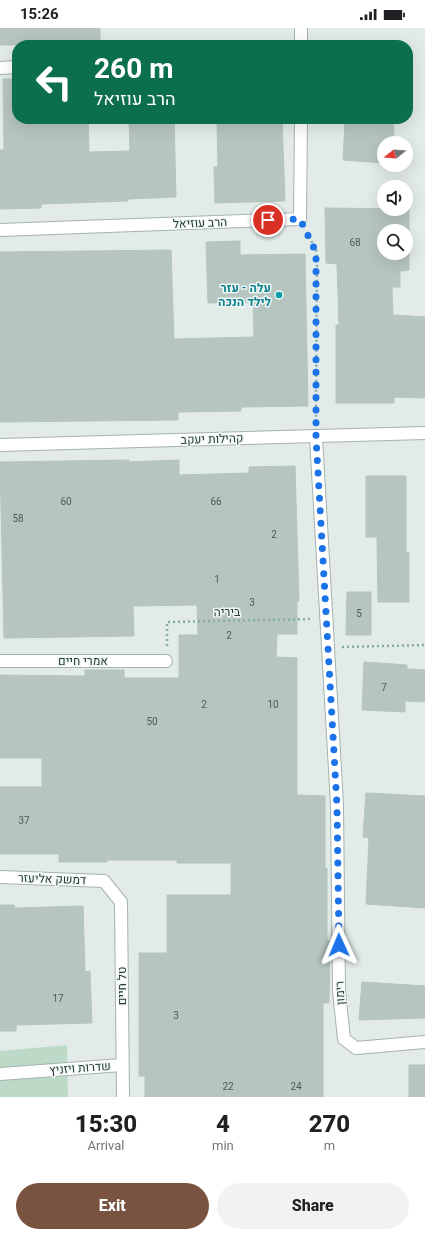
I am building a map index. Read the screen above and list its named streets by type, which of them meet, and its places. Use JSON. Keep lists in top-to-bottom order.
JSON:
{
  "streets": {
    "street": [
      "הרב עוזיאל",
      "קהילות יעקב",
      "אמרי חיים",
      "דמשק אליעזר",
      "טל חיים",
      "רימון",
      "שדרות ויזניץ"
    ],
    "path": ["ביריה"]
  },
  "crossings": [
    ["קהילות יעקב", "רימון"],
    ["ביריה", "אמרי חיים"],
    ["ביריה", "רימון"],
    ["דמשק אליעזר", "טל חיים"],
    ["טל חיים", "שדרות ויזניץ"]
  ],
  "places": ["עלה - עזר לילד הנכה"],
  "house_numbers": [
    "68",
    "60",
    "66",
    "58",
    "2",
    "1",
    "3",
    "5",
    "2",
    "7",
    "2",
    "10",
    "50",
    "37",
    "17",
    "3",
    "22",
    "24"
  ],
  "north": "left",
  "page": {
    "status": "15:26",
    "turn": ["260 m", "הרב עוזיאל"],
    "eta": [
      "15:30",
      "Arrival",
      "4",
      "min",
      "270",
      "m"
    ],
    "buttons": ["Exit", "Share"]
  }
}
